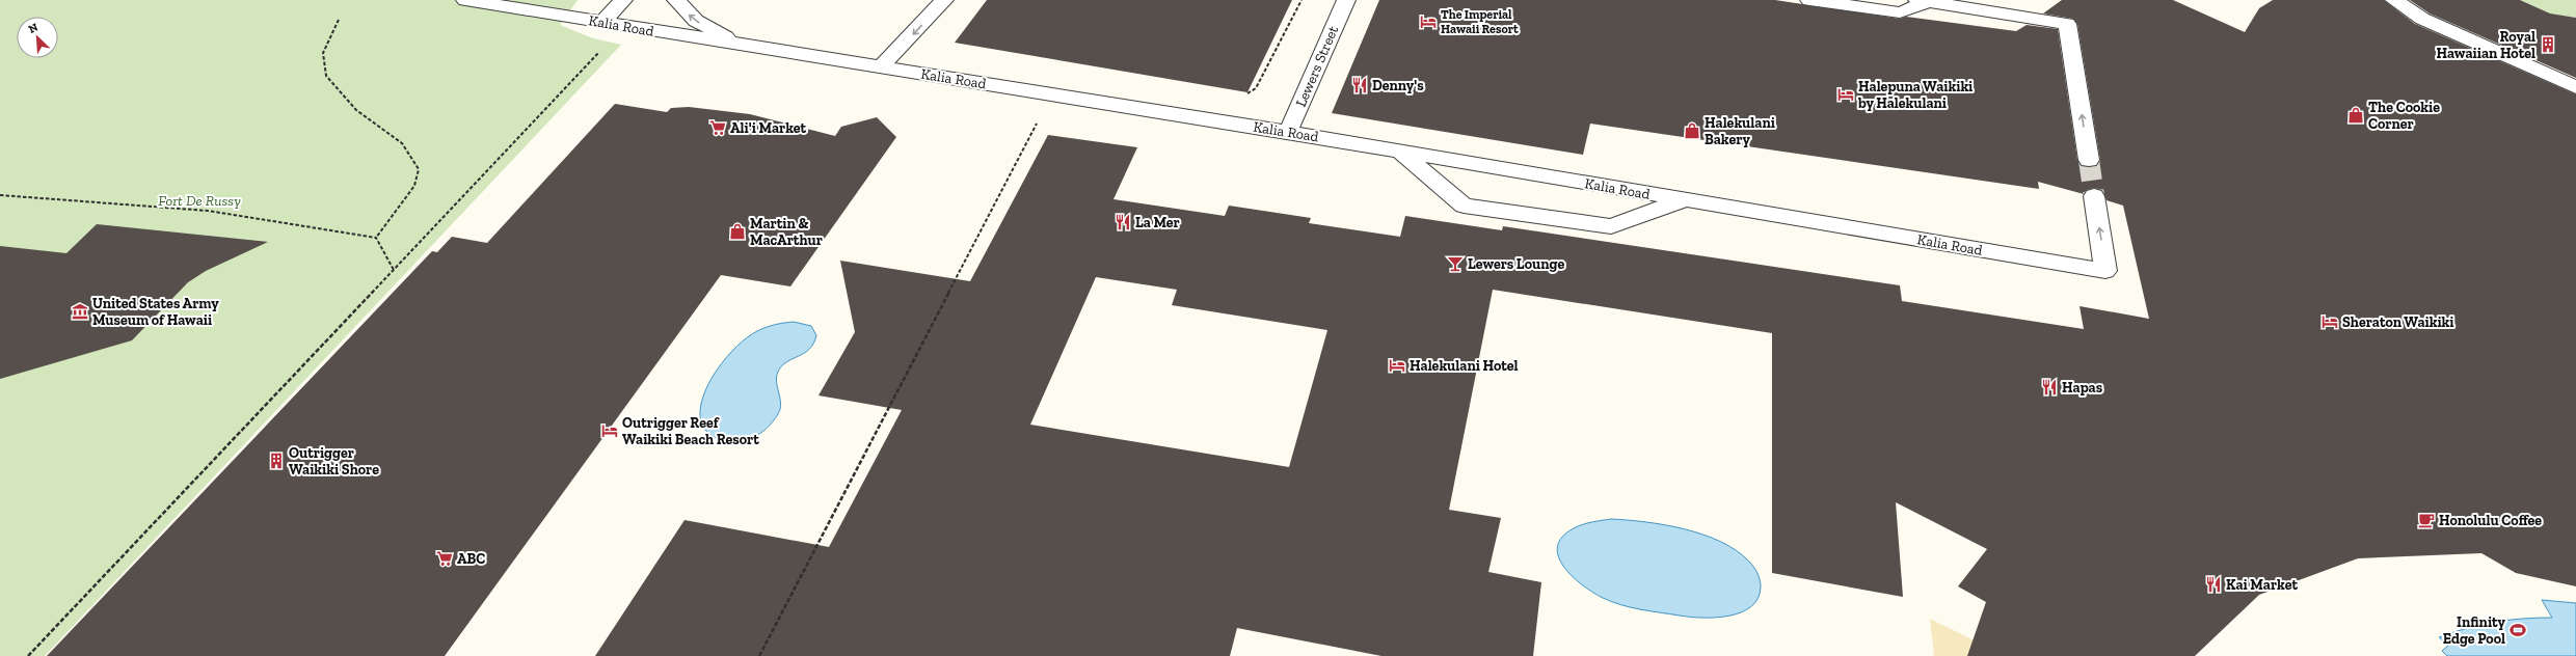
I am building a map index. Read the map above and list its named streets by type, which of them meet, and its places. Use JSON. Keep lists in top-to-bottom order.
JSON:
{
  "streets": {
    "street": ["Kalia Road", "Lewers Street"]
  },
  "crossings": [
    ["Kalia Road", "Lewers Street"]
  ],
  "parks": ["Fort De Russy"],
  "places": {
    "hotel": [
      "The Imperial Hawaii Resort",
      "Halepuna Waikiki by Halekulani",
      "Sheraton Waikiki",
      "Halekulani Hotel",
      "Outrigger Reef Waikiki Beach Resort"
    ],
    "building": ["Royal Hawaiian Hotel", "Outrigger Waikiki Shore"],
    "restaurant": [
      "Denny's",
      "La Mer",
      "Hapas",
      "Kai Market"
    ],
    "shop": ["The Cookie Corner", "Halekulani Bakery", "Martin & MacArthur"],
    "supermarket": ["Ali'i Market", "ABC"],
    "bar": ["Lewers Lounge"],
    "museum": ["United States Army Museum of Hawaii"],
    "cafe": ["Honolulu Coffee"],
    "sports": ["Infinity Edge Pool"]
  },
  "north": "top left"
}
